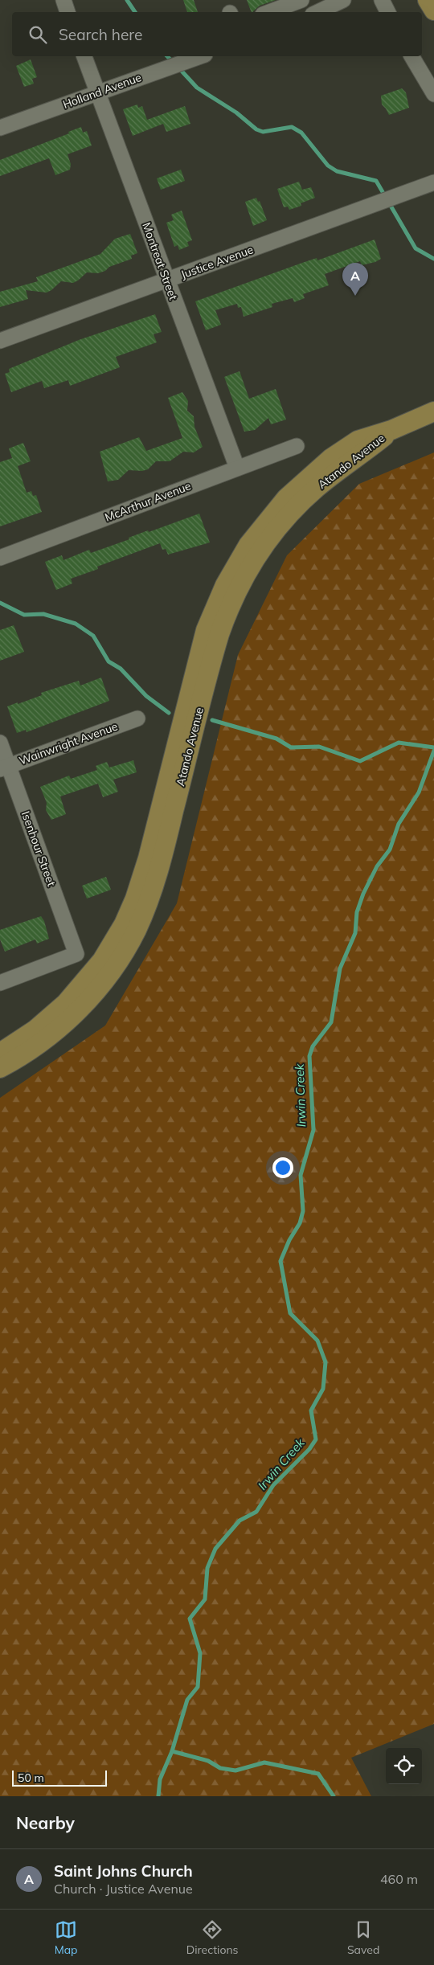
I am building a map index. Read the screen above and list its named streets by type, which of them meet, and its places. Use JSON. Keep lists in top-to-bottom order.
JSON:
{
  "streets": {
    "main road": ["Atando Avenue"],
    "street": [
      "Holland Avenue",
      "Montreat Street",
      "Justice Avenue",
      "McArthur Avenue",
      "Wainwright Avenue",
      "Isenhour Street"
    ]
  },
  "crossings": [
    ["Holland Avenue", "Montreat Street"],
    ["Montreat Street", "Justice Avenue"],
    ["Montreat Street", "McArthur Avenue"],
    ["Wainwright Avenue", "Isenhour Street"]
  ],
  "water": ["Irwin Creek"],
  "scale_bar": "50 m",
  "page": {
    "search": "Search here",
    "pins": "A",
    "scale": "50 m",
    "heading": "Nearby",
    "list": [
      {
        "mark": "A",
        "name": "Saint Johns Church",
        "note": "Church · Justice Avenue",
        "value": "460 m"
      }
    ],
    "nav": ["Map", "Directions", "Saved"]
  }
}
